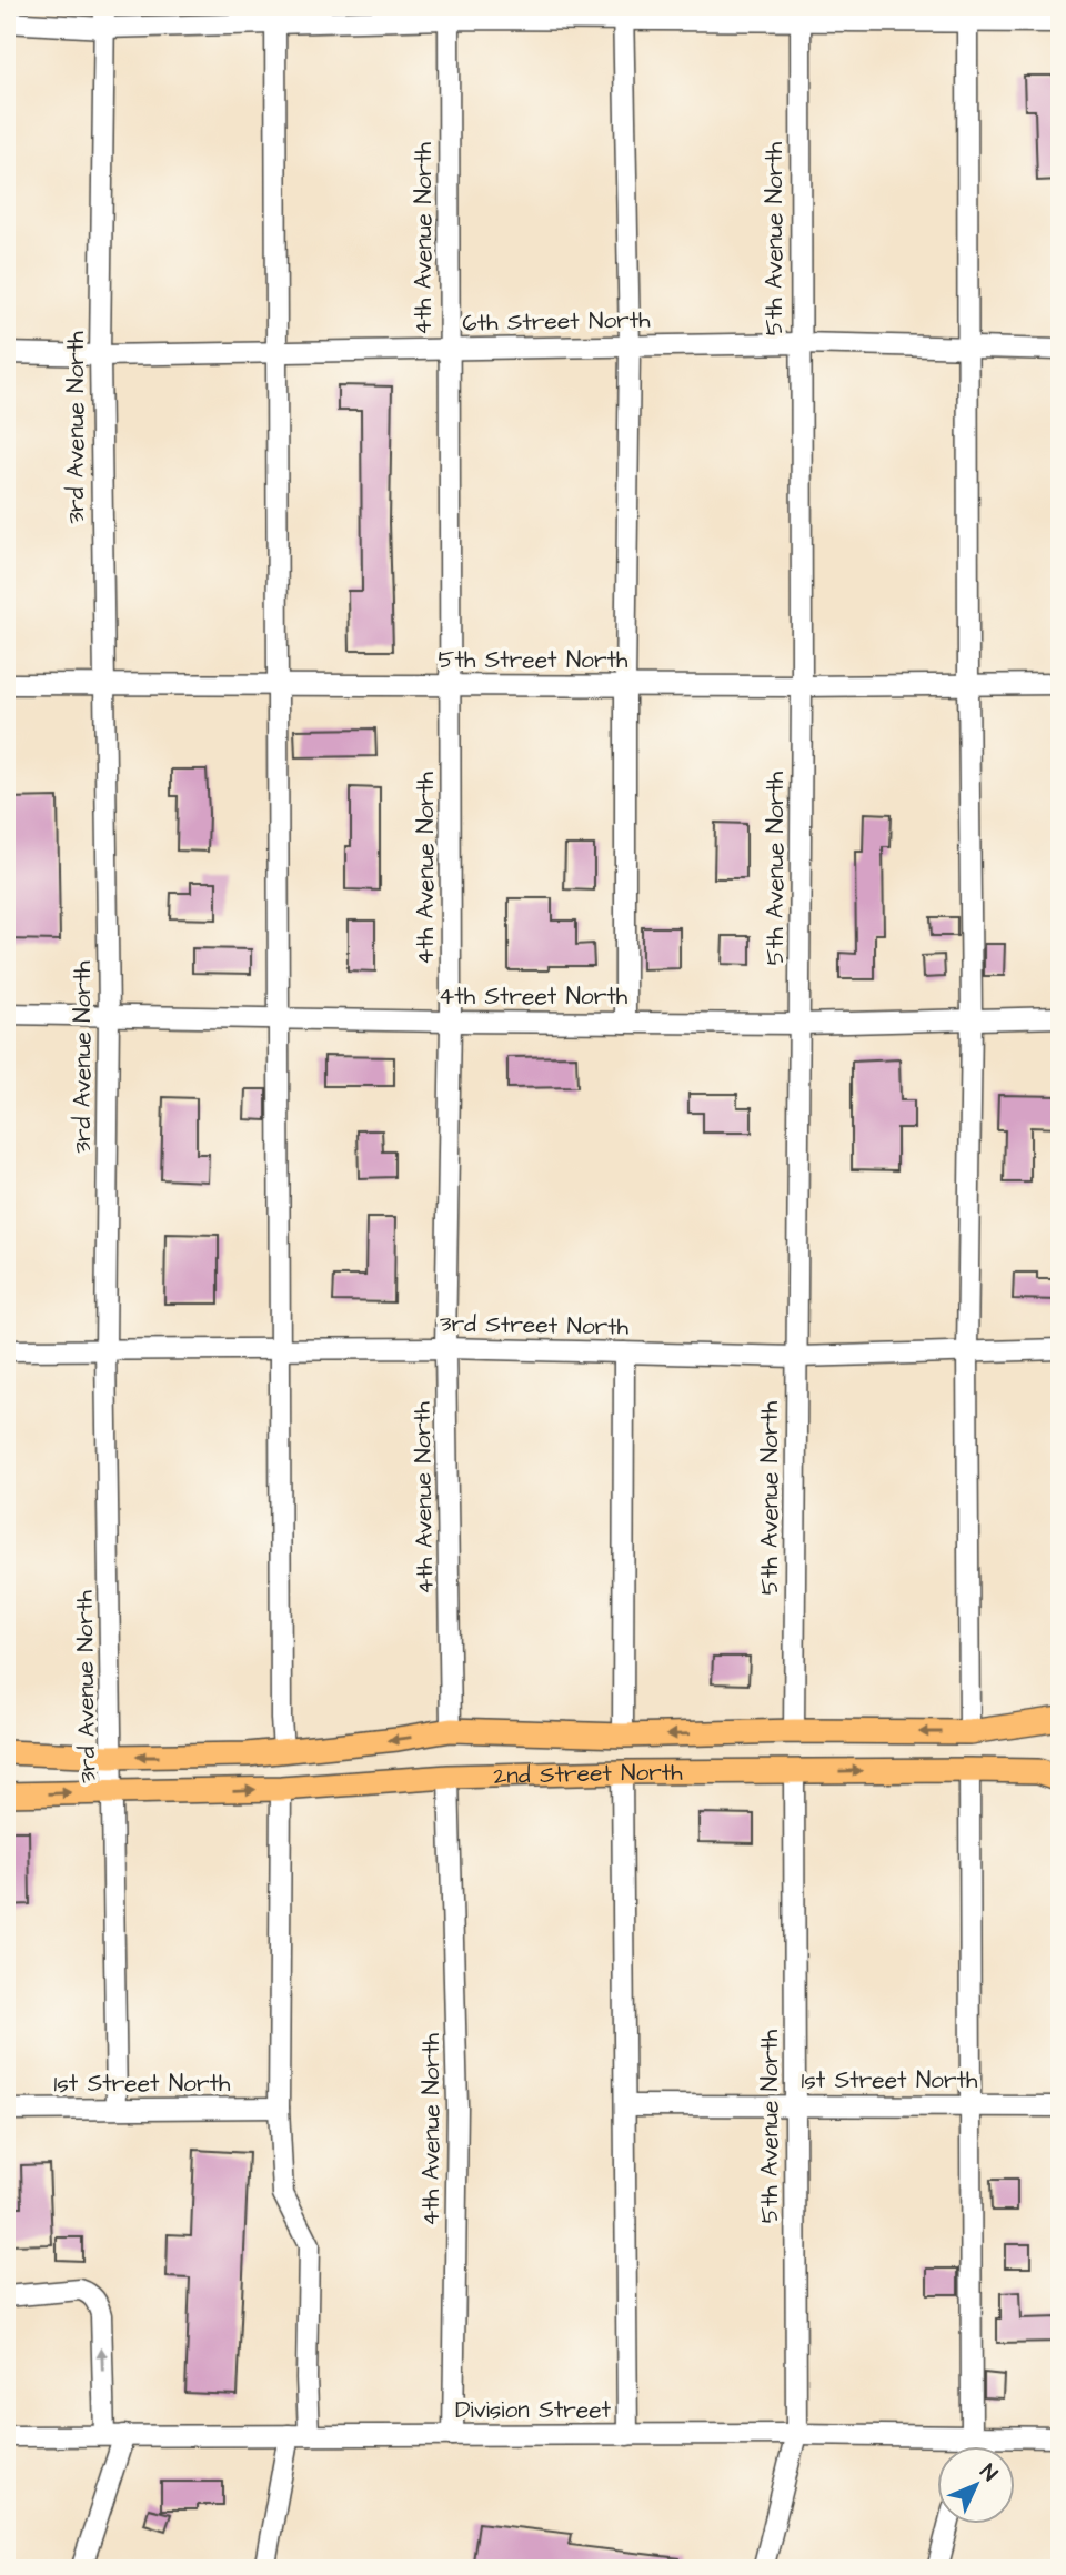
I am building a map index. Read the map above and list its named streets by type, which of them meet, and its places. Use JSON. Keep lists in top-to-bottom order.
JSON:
{
  "streets": {
    "main road": ["2nd Street North"],
    "street": [
      "4th Avenue North",
      "5th Avenue North",
      "6th Street North",
      "3rd Avenue North",
      "5th Street North",
      "4th Street North",
      "3rd Street North",
      "1st Street North",
      "Division Street"
    ]
  },
  "crossings": [
    ["4th Avenue North", "6th Street North"],
    ["4th Avenue North", "5th Street North"],
    ["4th Avenue North", "4th Street North"],
    ["4th Avenue North", "3rd Street North"],
    ["4th Avenue North", "2nd Street North"],
    ["4th Avenue North", "Division Street"],
    ["5th Avenue North", "6th Street North"],
    ["5th Avenue North", "5th Street North"],
    ["5th Avenue North", "4th Street North"],
    ["5th Avenue North", "3rd Street North"],
    ["5th Avenue North", "2nd Street North"],
    ["5th Avenue North", "1st Street North"],
    ["5th Avenue North", "Division Street"],
    ["6th Street North", "3rd Avenue North"],
    ["3rd Avenue North", "5th Street North"],
    ["3rd Avenue North", "4th Street North"],
    ["3rd Avenue North", "3rd Street North"],
    ["3rd Avenue North", "2nd Street North"],
    ["3rd Avenue North", "1st Street North"]
  ],
  "north": "top right"
}
